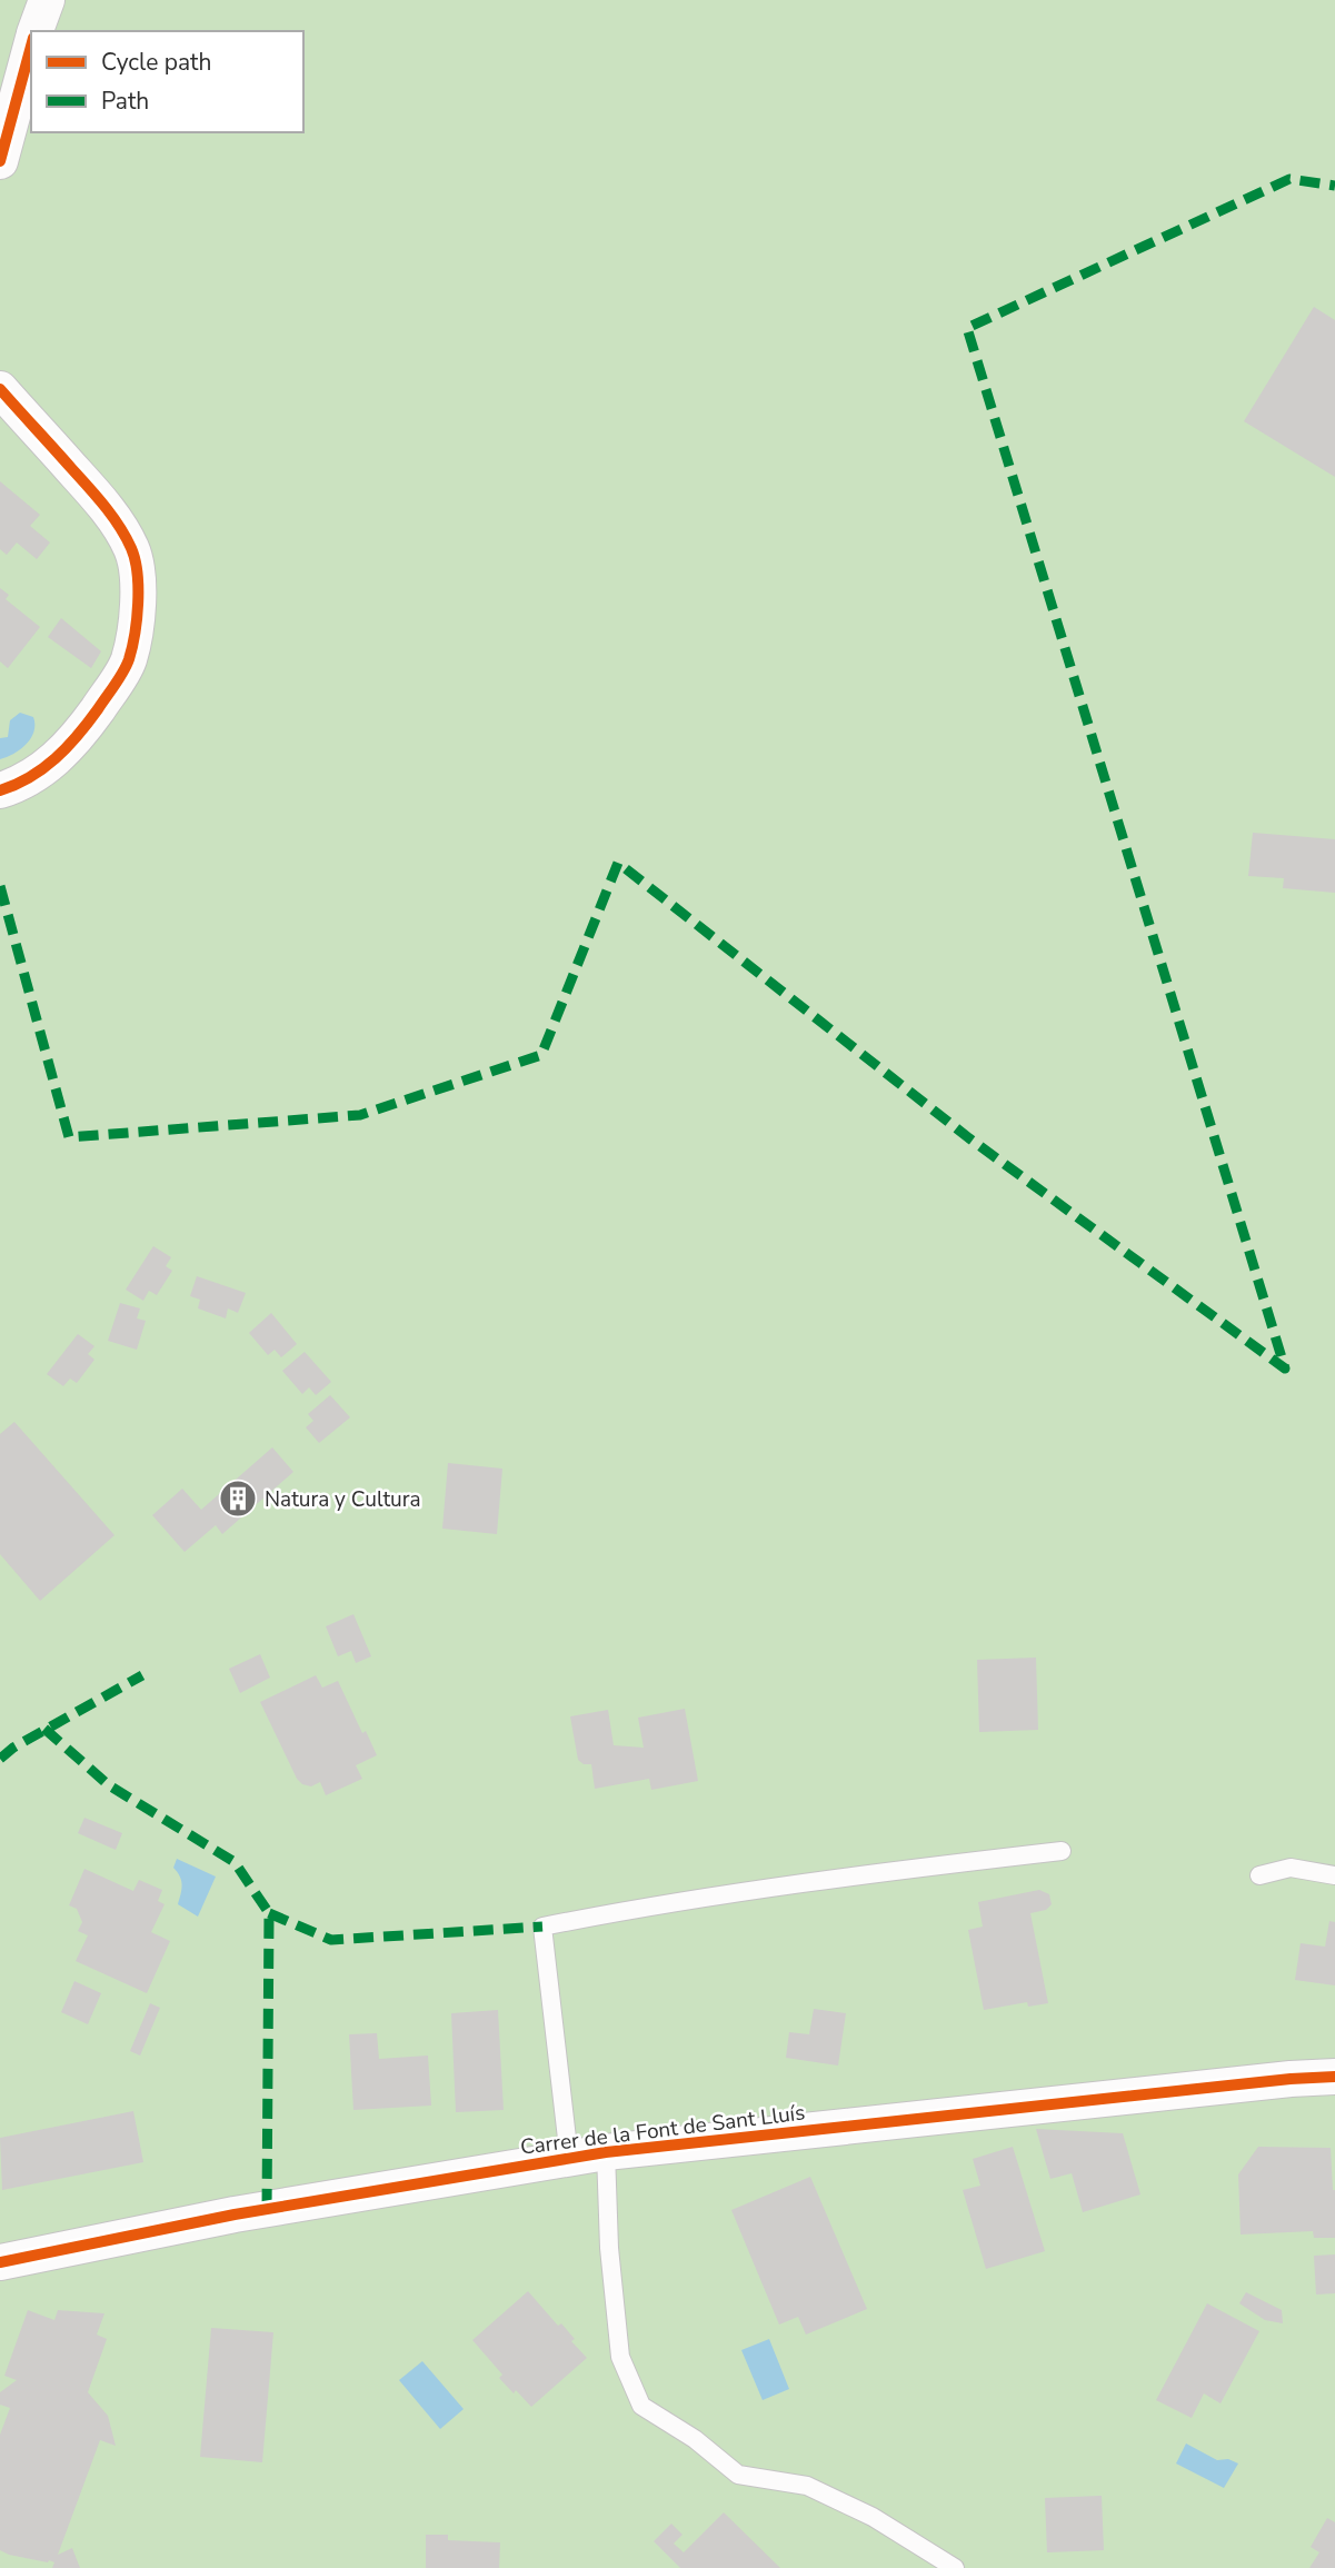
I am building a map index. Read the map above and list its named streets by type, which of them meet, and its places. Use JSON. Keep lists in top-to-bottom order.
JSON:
{
  "streets": {
    "street": ["Carrer de la Font de Sant Lluís"]
  },
  "places": {
    "building": ["Natura y Cultura"]
  },
  "legend": ["Cycle path", "Path"]
}
